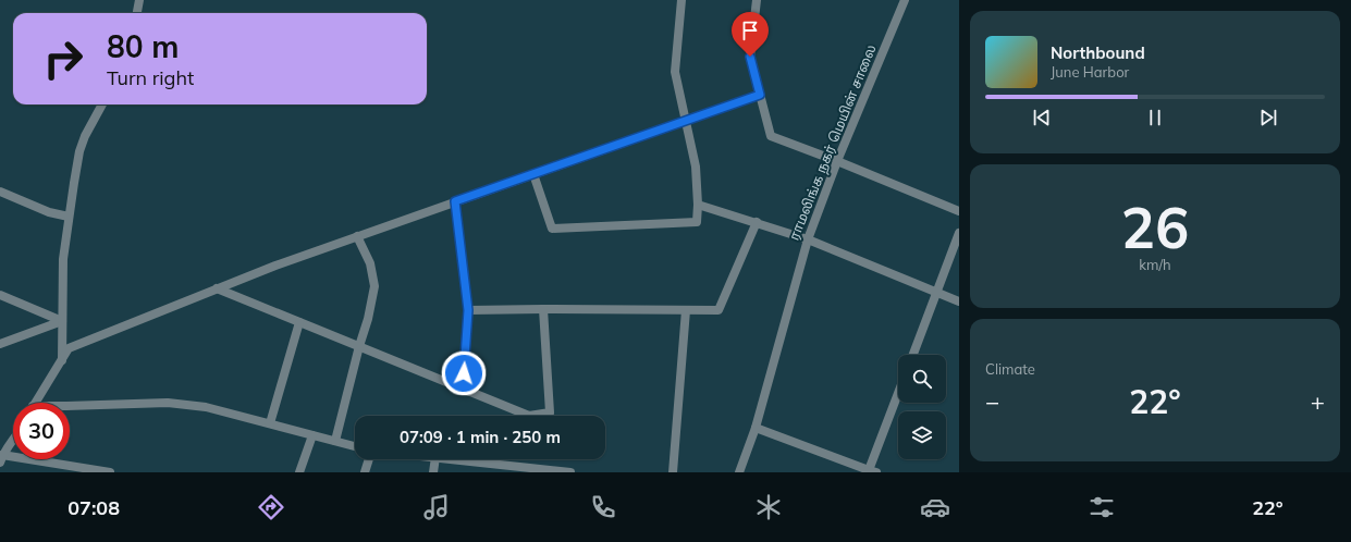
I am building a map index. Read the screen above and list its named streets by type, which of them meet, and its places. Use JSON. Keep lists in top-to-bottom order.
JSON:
{
  "streets": {
    "street": ["ராமலிங்க நகர் மெயின் சாலை"]
  },
  "page": {
    "turn": ["80 m", "Turn right"],
    "song": ["Northbound", "June Harbor"],
    "tile": [
      ["26", "km/h"],
      "Climate"
    ],
    "heat": ["−", "22°", "+"],
    "limit": "30",
    "trip": "07:09 · 1 min · 250 m",
    "tabs": ["07:08", "22°"]
  }
}
